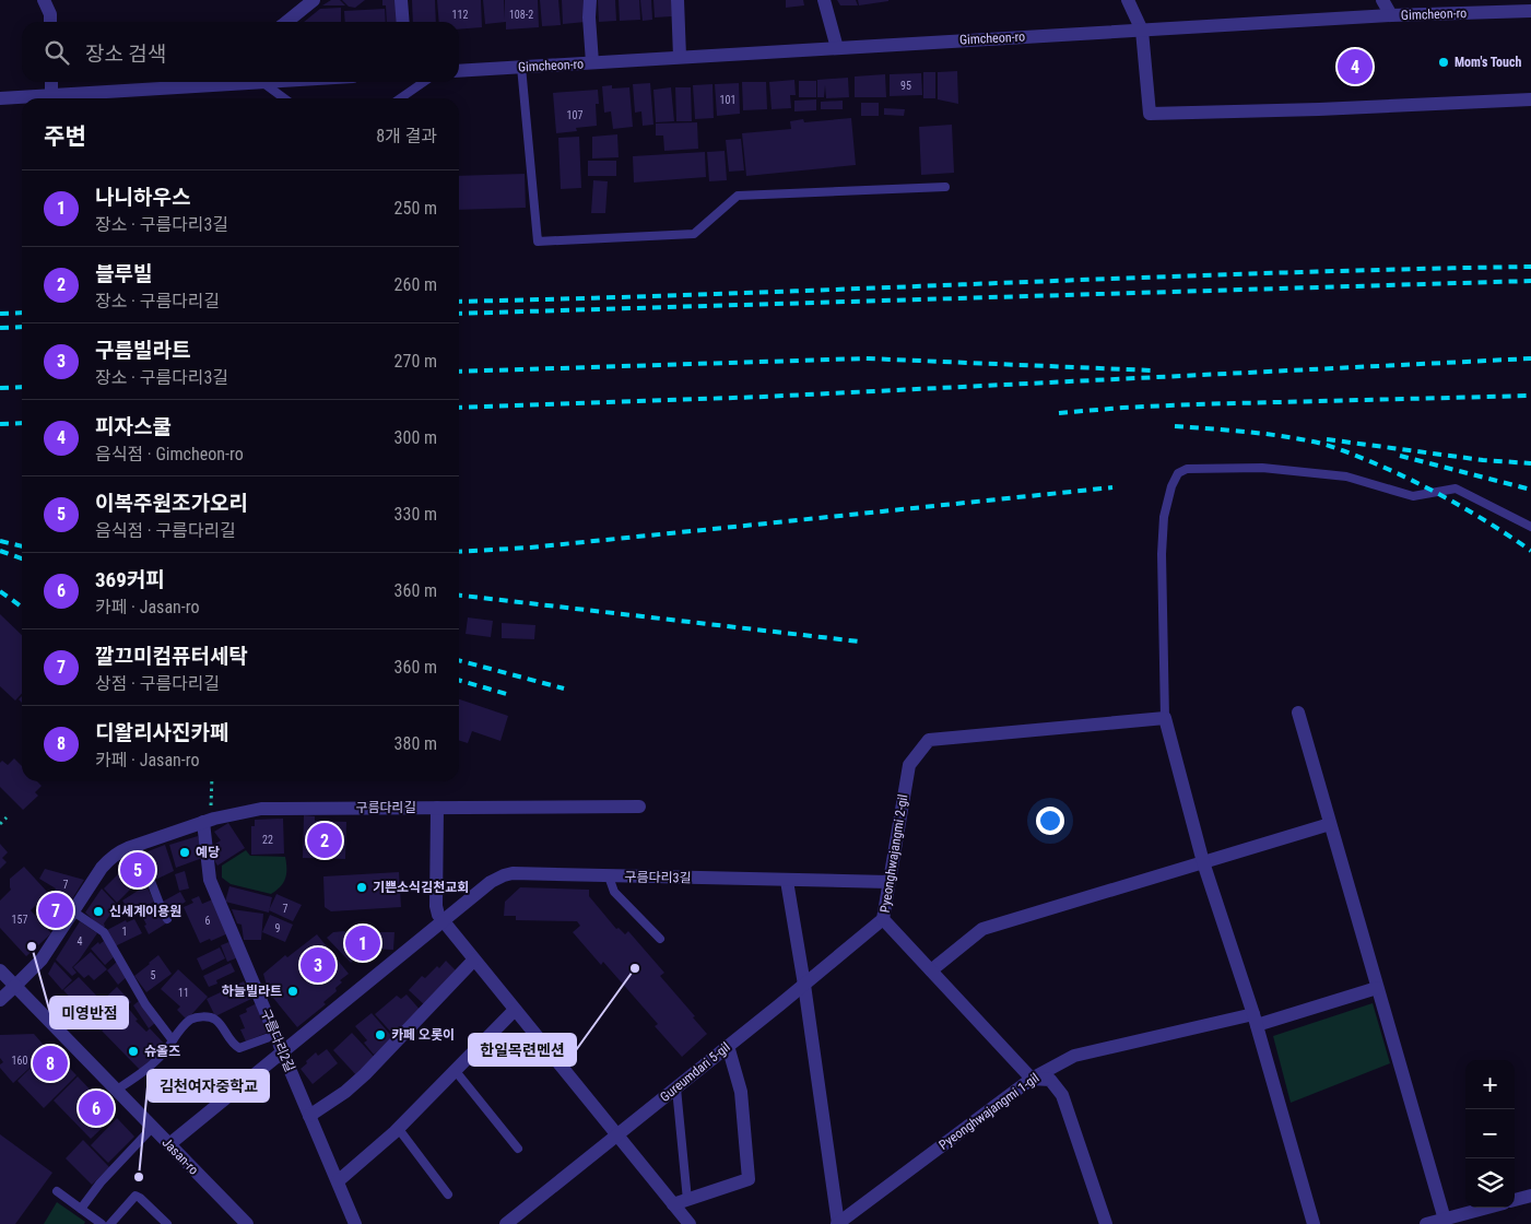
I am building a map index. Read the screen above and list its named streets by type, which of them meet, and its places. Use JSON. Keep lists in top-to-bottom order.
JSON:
{
  "streets": {
    "street": [
      "Gimcheon-ro",
      "구름다리길",
      "Pyeonghwajangmi 2-gil",
      "구름다리3길",
      "구름다리2길",
      "Gureumdari 5-gil",
      "Pyeonghwajangmi 1-gil",
      "Jasan-ro"
    ]
  },
  "crossings": [
    ["구름다리길", "구름다리2길"],
    ["구름다리길", "Jasan-ro"],
    ["Pyeonghwajangmi 2-gil", "구름다리3길"],
    ["Pyeonghwajangmi 2-gil", "Gureumdari 5-gil"],
    ["Pyeonghwajangmi 2-gil", "Pyeonghwajangmi 1-gil"],
    ["구름다리3길", "구름다리2길"]
  ],
  "places": [
    "Mom's Touch",
    "예당",
    "기쁜소식김천교회",
    "신세계이용원",
    "미영반점",
    "한일목련멘션",
    "하늘빌라트",
    "카페 오롯이",
    "슈올즈",
    "김천여자중학교"
  ],
  "house_numbers": [
    "112",
    "108-2",
    "95",
    "101",
    "107",
    "22",
    "7",
    "7",
    "157",
    "6",
    "9",
    "1",
    "4",
    "5",
    "11",
    "160"
  ],
  "page": {
    "search": "장소 검색",
    "pins": [
      "4",
      "2",
      "5",
      "7",
      "1",
      "3",
      "8",
      "6"
    ],
    "heading": ["주변", "8개 결과"],
    "list": [
      {
        "mark": "1",
        "name": "나니하우스",
        "note": "장소 · 구름다리3길",
        "value": "250 m"
      },
      {
        "mark": "2",
        "name": "블루빌",
        "note": "장소 · 구름다리길",
        "value": "260 m"
      },
      {
        "mark": "3",
        "name": "구름빌라트",
        "note": "장소 · 구름다리3길",
        "value": "270 m"
      },
      {
        "mark": "4",
        "name": "피자스쿨",
        "note": "음식점 · Gimcheon-ro",
        "value": "300 m"
      },
      {
        "mark": "5",
        "name": "이복주원조가오리",
        "note": "음식점 · 구름다리길",
        "value": "330 m"
      },
      {
        "mark": "6",
        "name": "369커피",
        "note": "카페 · Jasan-ro",
        "value": "360 m"
      },
      {
        "mark": "7",
        "name": "깔끄미컴퓨터세탁",
        "note": "상점 · 구름다리길",
        "value": "360 m"
      },
      {
        "mark": "8",
        "name": "디왈리사진카페",
        "note": "카페 · Jasan-ro",
        "value": "380 m"
      }
    ],
    "map_buttons": ["+", "−"]
  }
}
